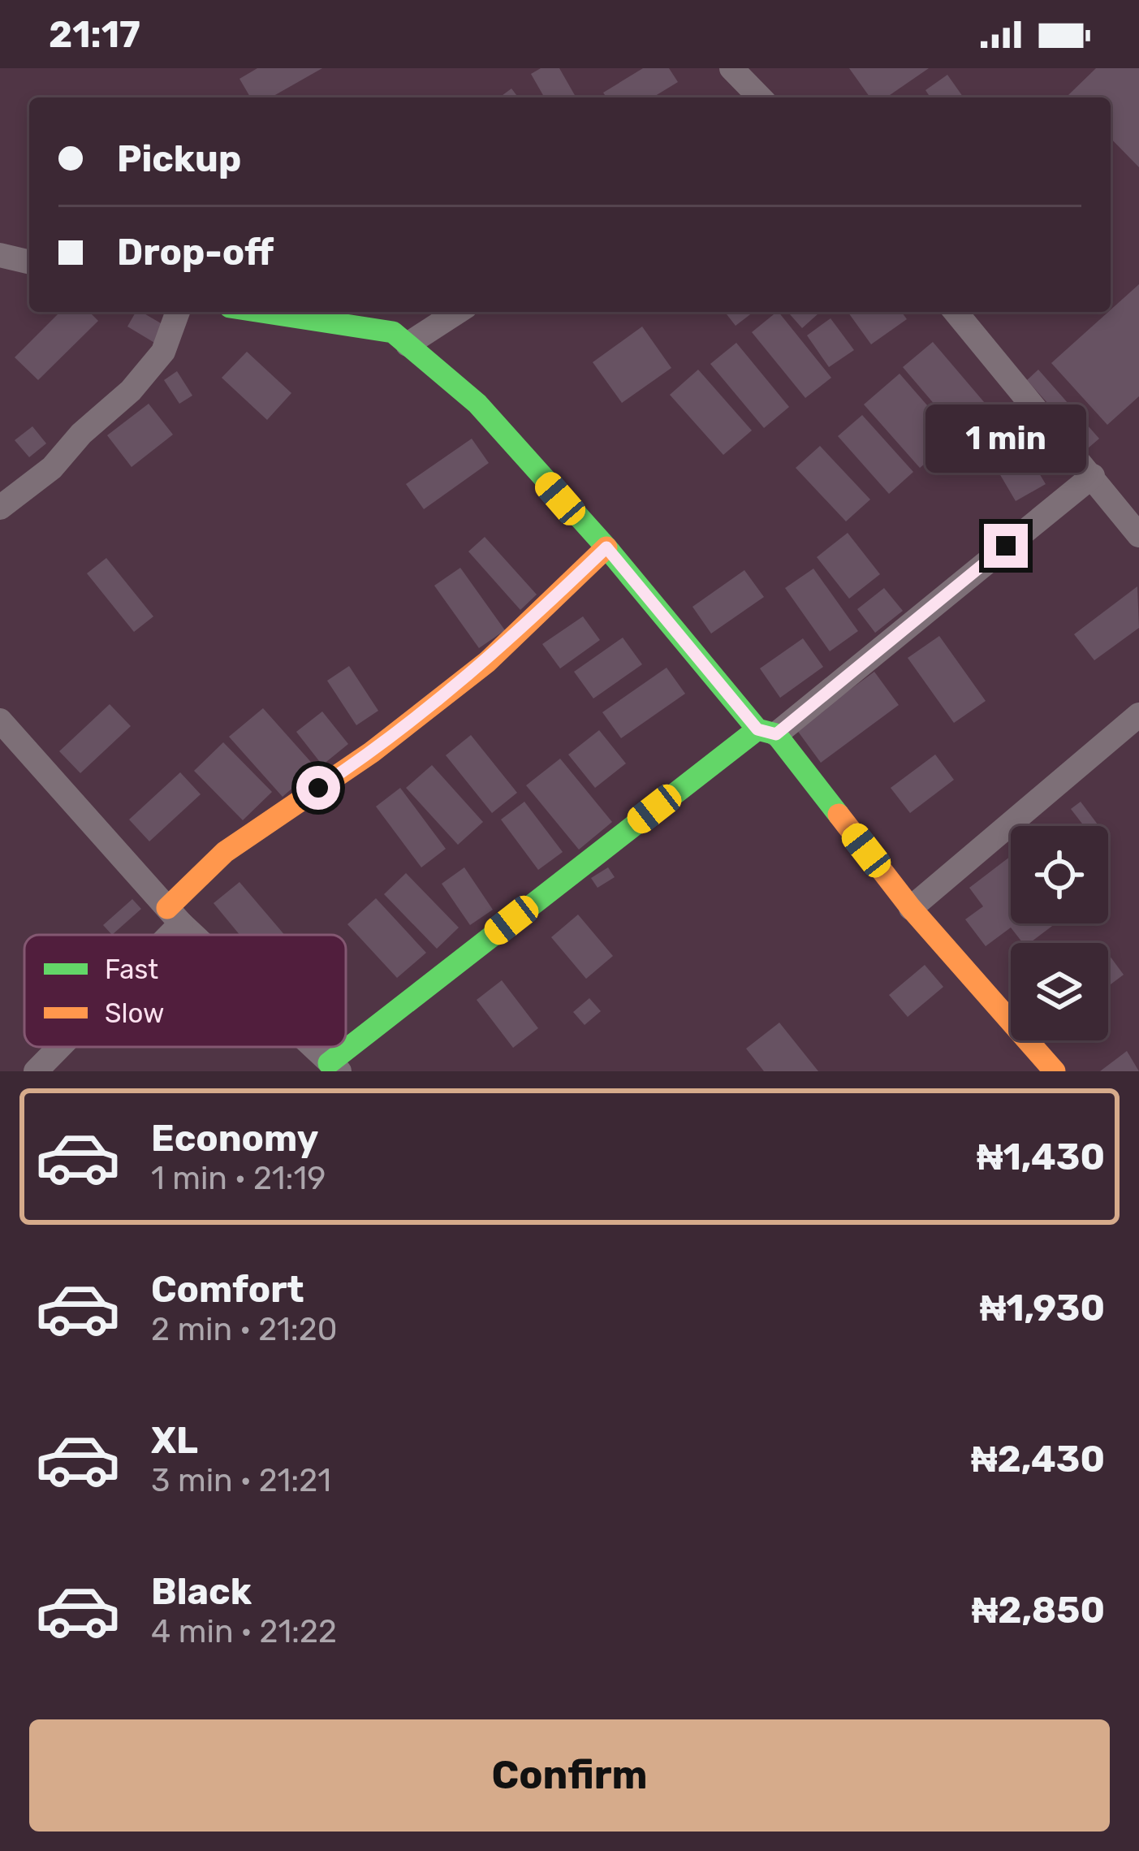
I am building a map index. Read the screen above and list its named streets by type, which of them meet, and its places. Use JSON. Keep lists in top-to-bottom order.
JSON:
{
  "legend": ["Fast", "Slow"],
  "page": {
    "status": "21:17",
    "banner": ["Pickup", "Drop-off"],
    "bubble": "1 min",
    "list": [
      {
        "name": "Economy",
        "note": "1 min · 21:19",
        "value": "₦1,430"
      },
      {
        "name": "Comfort",
        "note": "2 min · 21:20",
        "value": "₦1,930"
      },
      {
        "name": "XL",
        "note": "3 min · 21:21",
        "value": "₦2,430"
      },
      {
        "name": "Black",
        "note": "4 min · 21:22",
        "value": "₦2,850"
      }
    ],
    "buttons": "Confirm"
  }
}
